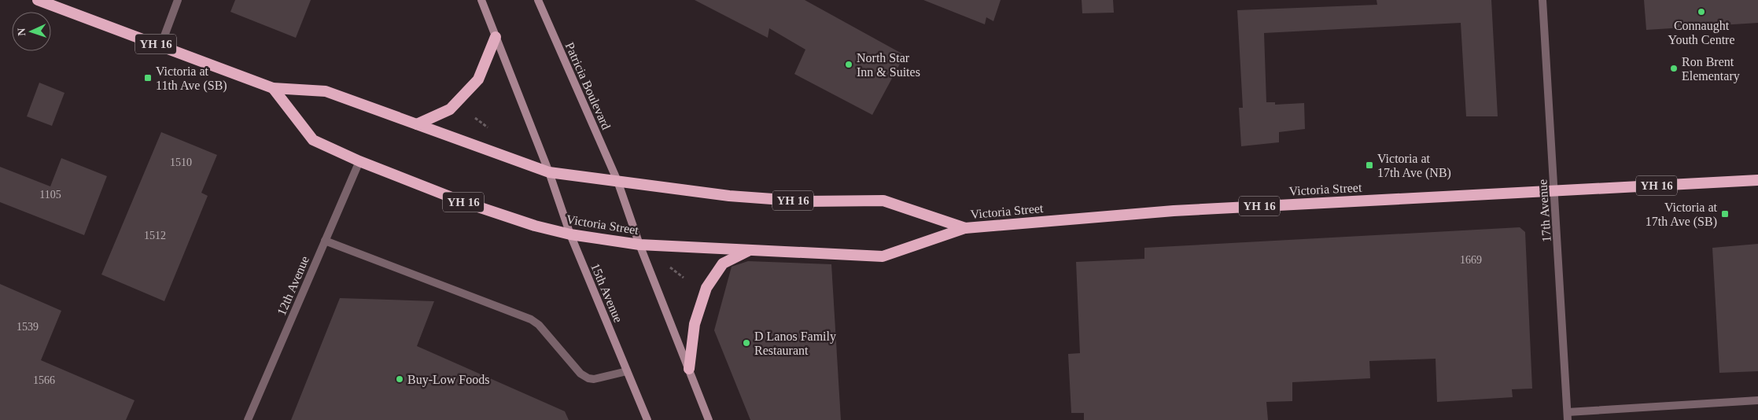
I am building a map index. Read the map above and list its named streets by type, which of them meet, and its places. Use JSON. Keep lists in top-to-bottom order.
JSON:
{
  "streets": {
    "highway": ["YH 16", "Victoria Street"],
    "main road": ["Patricia Boulevard", "15th Avenue"],
    "street": ["17th Avenue", "12th Avenue"]
  },
  "crossings": [
    ["Patricia Boulevard", "Victoria Street"],
    ["Victoria Street", "17th Avenue"],
    ["Victoria Street", "12th Avenue"],
    ["Victoria Street", "15th Avenue"]
  ],
  "places": {
    "other": [
      "Connaught Youth Centre",
      "North Star Inn & Suites",
      "Ron Brent Elementary",
      "D Lanos Family Restaurant",
      "Buy-Low Foods"
    ],
    "transit": ["Victoria at 11th Ave (SB)", "Victoria at 17th Ave (NB)", "Victoria at 17th Ave (SB)"]
  },
  "house_numbers": [
    "1510",
    "1105",
    "1512",
    "1669",
    "1539",
    "1566"
  ],
  "north": "left"
}
